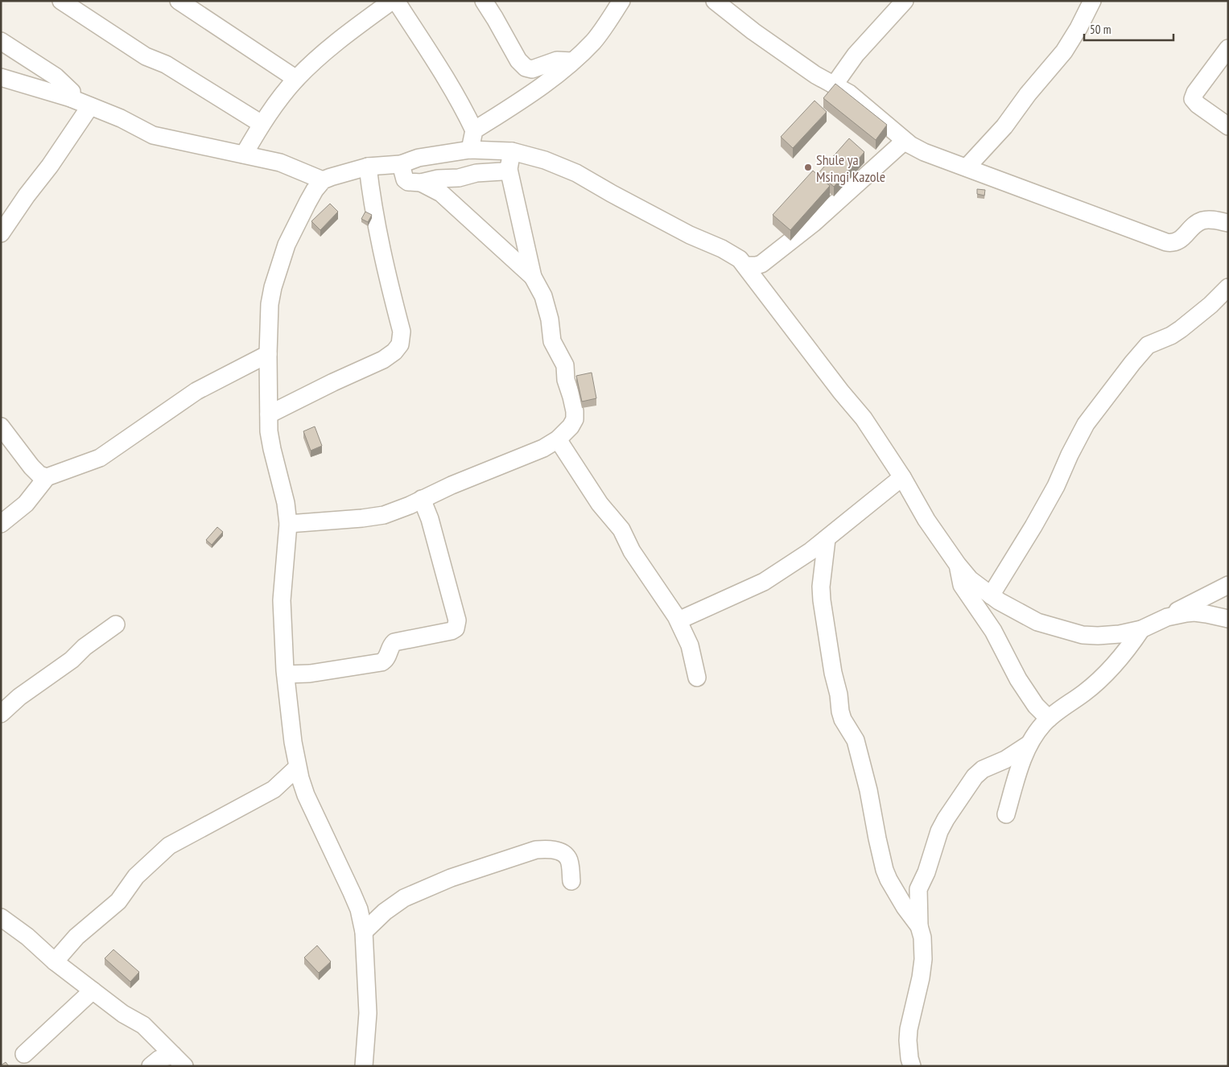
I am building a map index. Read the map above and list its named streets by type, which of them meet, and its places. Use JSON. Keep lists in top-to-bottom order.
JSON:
{
  "places": ["Shule ya Msingi Kazole"],
  "scale_bar": "50 m"
}
